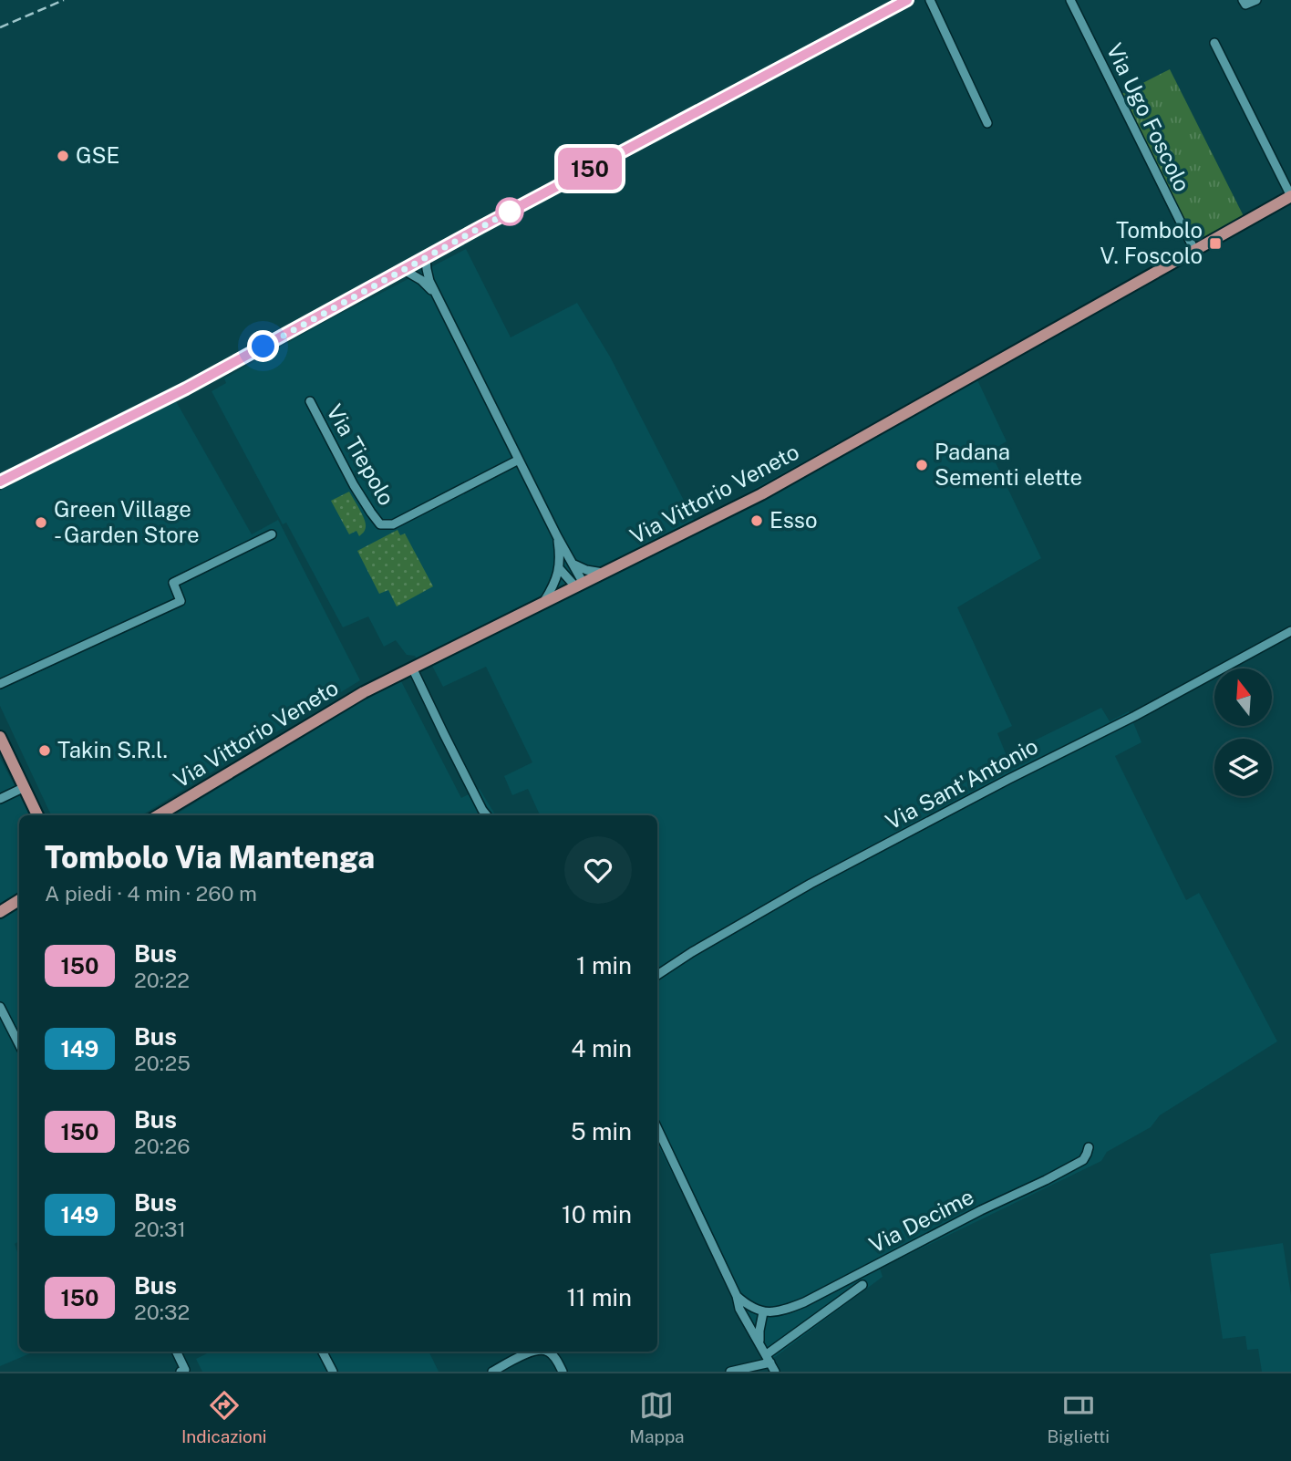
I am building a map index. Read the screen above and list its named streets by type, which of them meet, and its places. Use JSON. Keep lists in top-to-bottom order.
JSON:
{
  "streets": {
    "main road": ["Via Vittorio Veneto"],
    "street": [
      "Via Ugo Foscolo",
      "Via Tiepolo",
      "Via Sant'Antonio",
      "Via Decime"
    ]
  },
  "crossings": [
    ["Via Ugo Foscolo", "Via Vittorio Veneto"]
  ],
  "places": {
    "other": [
      "GSE",
      "Padana Sementi elette",
      "Esso",
      "Green Village - Garden Store",
      "Takin S.R.l."
    ],
    "transit": ["Tombolo V. Foscolo"]
  },
  "lines": ["bus line 150"],
  "north": "top",
  "page": {
    "on_map": "150",
    "heading": ["Tombolo Via Mantenga", "A piedi · 4 min · 260 m"],
    "list": [
      {
        "mark": "150",
        "name": "Bus",
        "note": "20:22",
        "value": "1 min"
      },
      {
        "mark": "149",
        "name": "Bus",
        "note": "20:25",
        "value": "4 min"
      },
      {
        "mark": "150",
        "name": "Bus",
        "note": "20:26",
        "value": "5 min"
      },
      {
        "mark": "149",
        "name": "Bus",
        "note": "20:31",
        "value": "10 min"
      },
      {
        "mark": "150",
        "name": "Bus",
        "note": "20:32",
        "value": "11 min"
      }
    ],
    "tabs": ["Indicazioni", "Mappa", "Biglietti"]
  }
}
